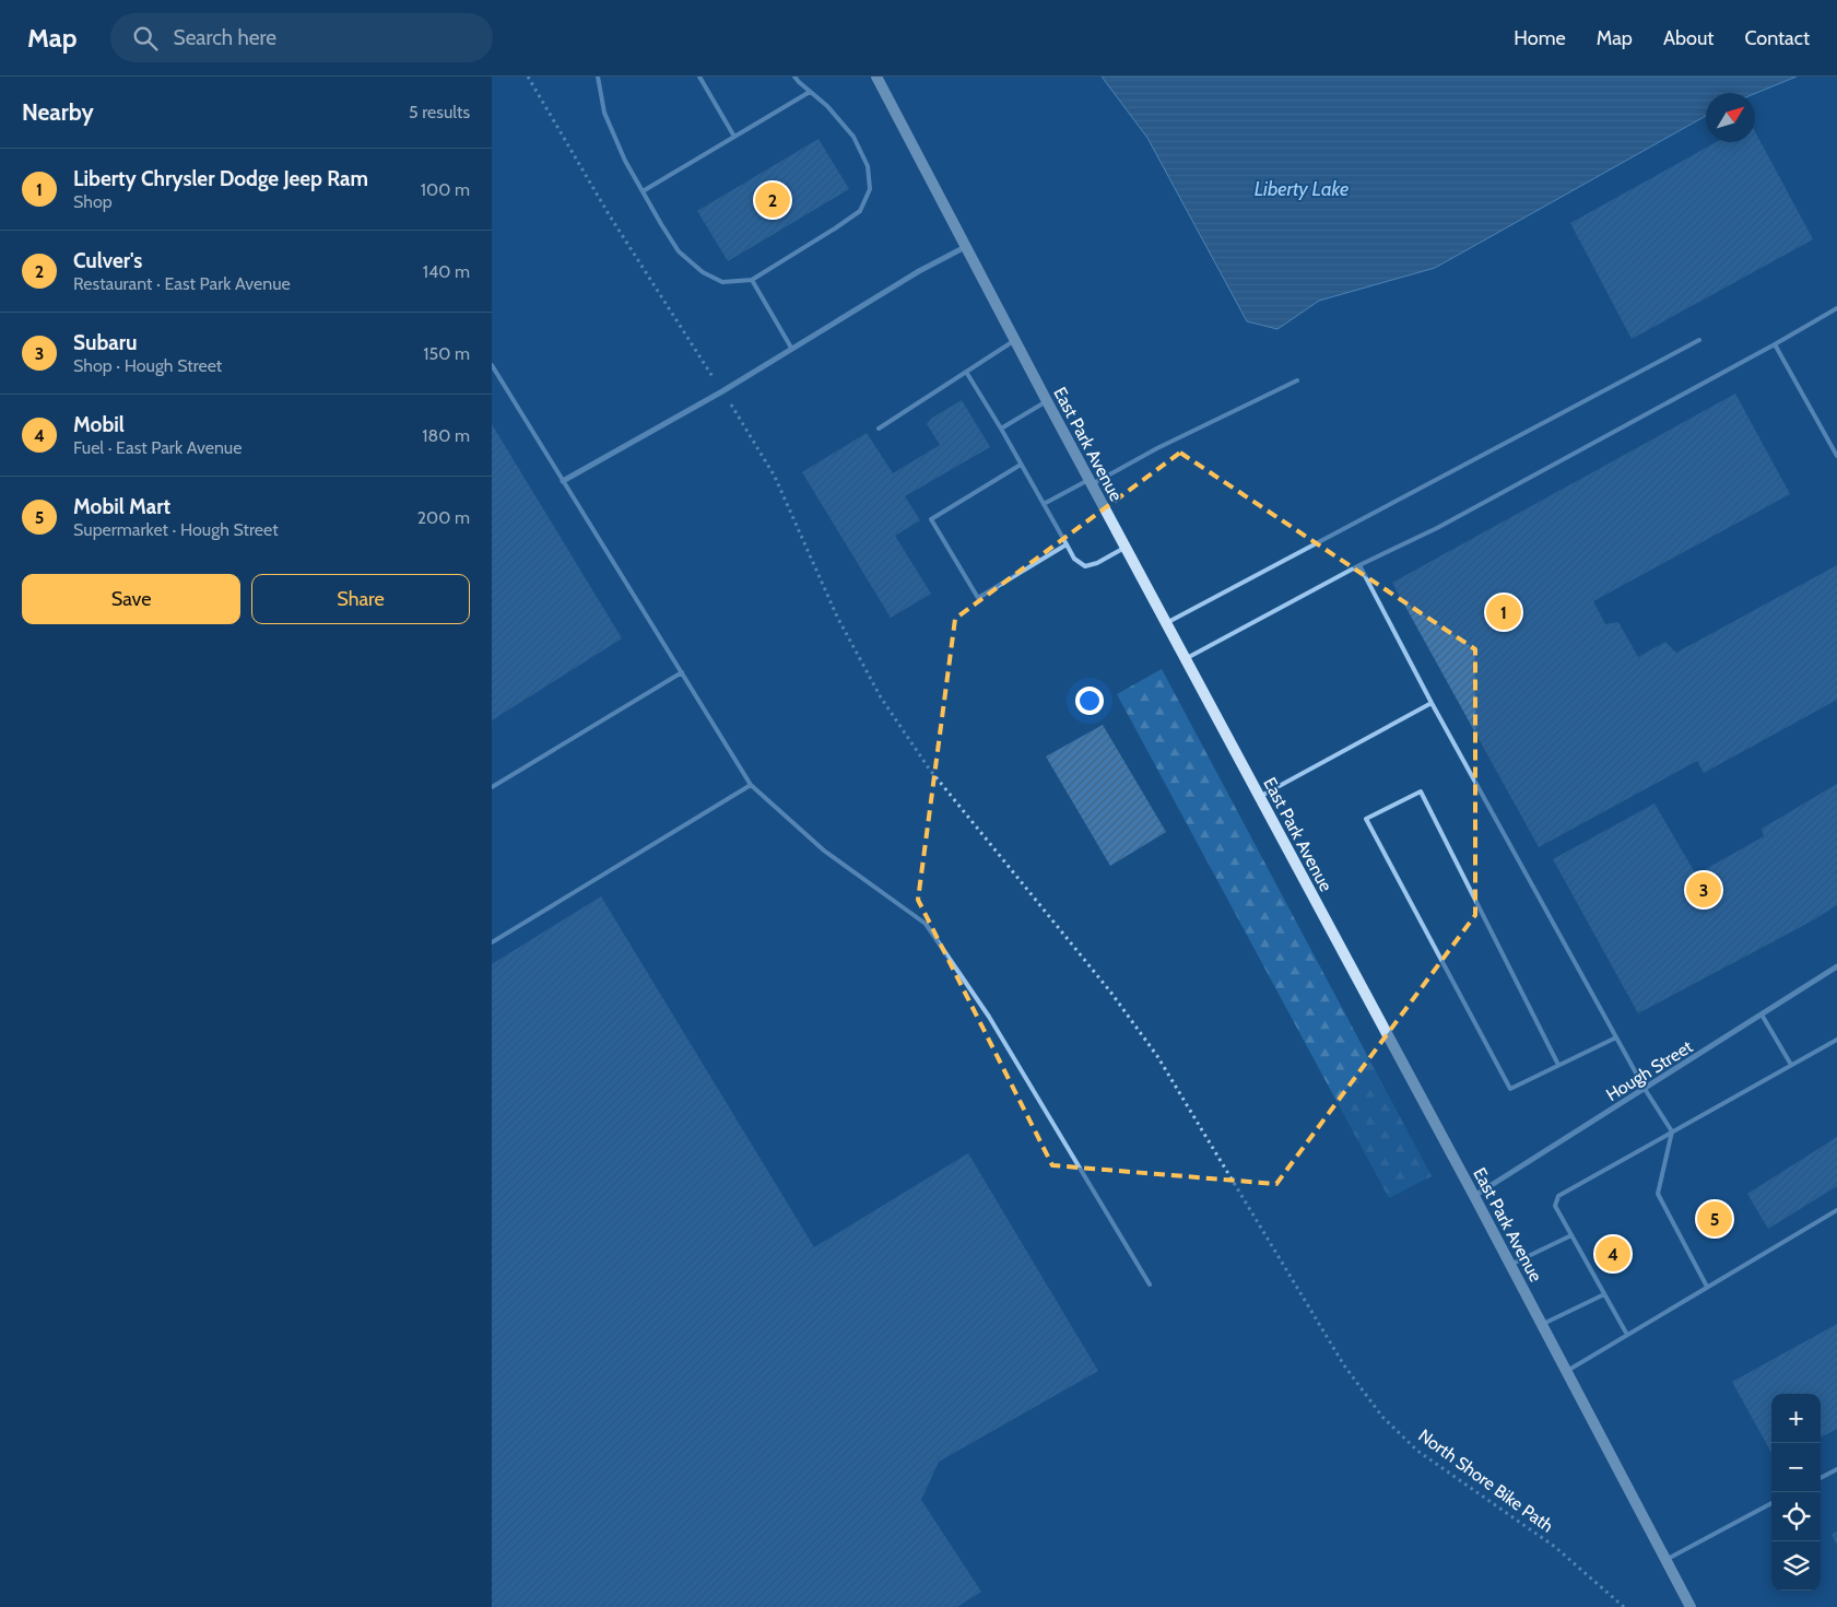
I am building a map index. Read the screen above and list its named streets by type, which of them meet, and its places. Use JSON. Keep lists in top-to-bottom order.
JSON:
{
  "streets": {
    "main road": ["East Park Avenue"],
    "street": ["Hough Street"],
    "path": ["North Shore Bike Path"]
  },
  "crossings": [
    ["East Park Avenue", "Hough Street"]
  ],
  "water": ["Liberty Lake"],
  "north": "top right",
  "page": {
    "header": "Map",
    "search": "Search here",
    "nav": [
      "Home",
      "Map",
      "About",
      "Contact"
    ],
    "heading": ["Nearby", "5 results"],
    "list": [
      {
        "mark": "1",
        "name": "Liberty Chrysler Dodge Jeep Ram",
        "note": "Shop",
        "value": "100 m"
      },
      {
        "mark": "2",
        "name": "Culver's",
        "note": "Restaurant · East Park Avenue",
        "value": "140 m"
      },
      {
        "mark": "3",
        "name": "Subaru",
        "note": "Shop · Hough Street",
        "value": "150 m"
      },
      {
        "mark": "4",
        "name": "Mobil",
        "note": "Fuel · East Park Avenue",
        "value": "180 m"
      },
      {
        "mark": "5",
        "name": "Mobil Mart",
        "note": "Supermarket · Hough Street",
        "value": "200 m"
      }
    ],
    "pins": [
      "2",
      "1",
      "3",
      "5",
      "4"
    ],
    "buttons": ["Save", "Share"],
    "map_buttons": ["+", "−"]
  }
}
